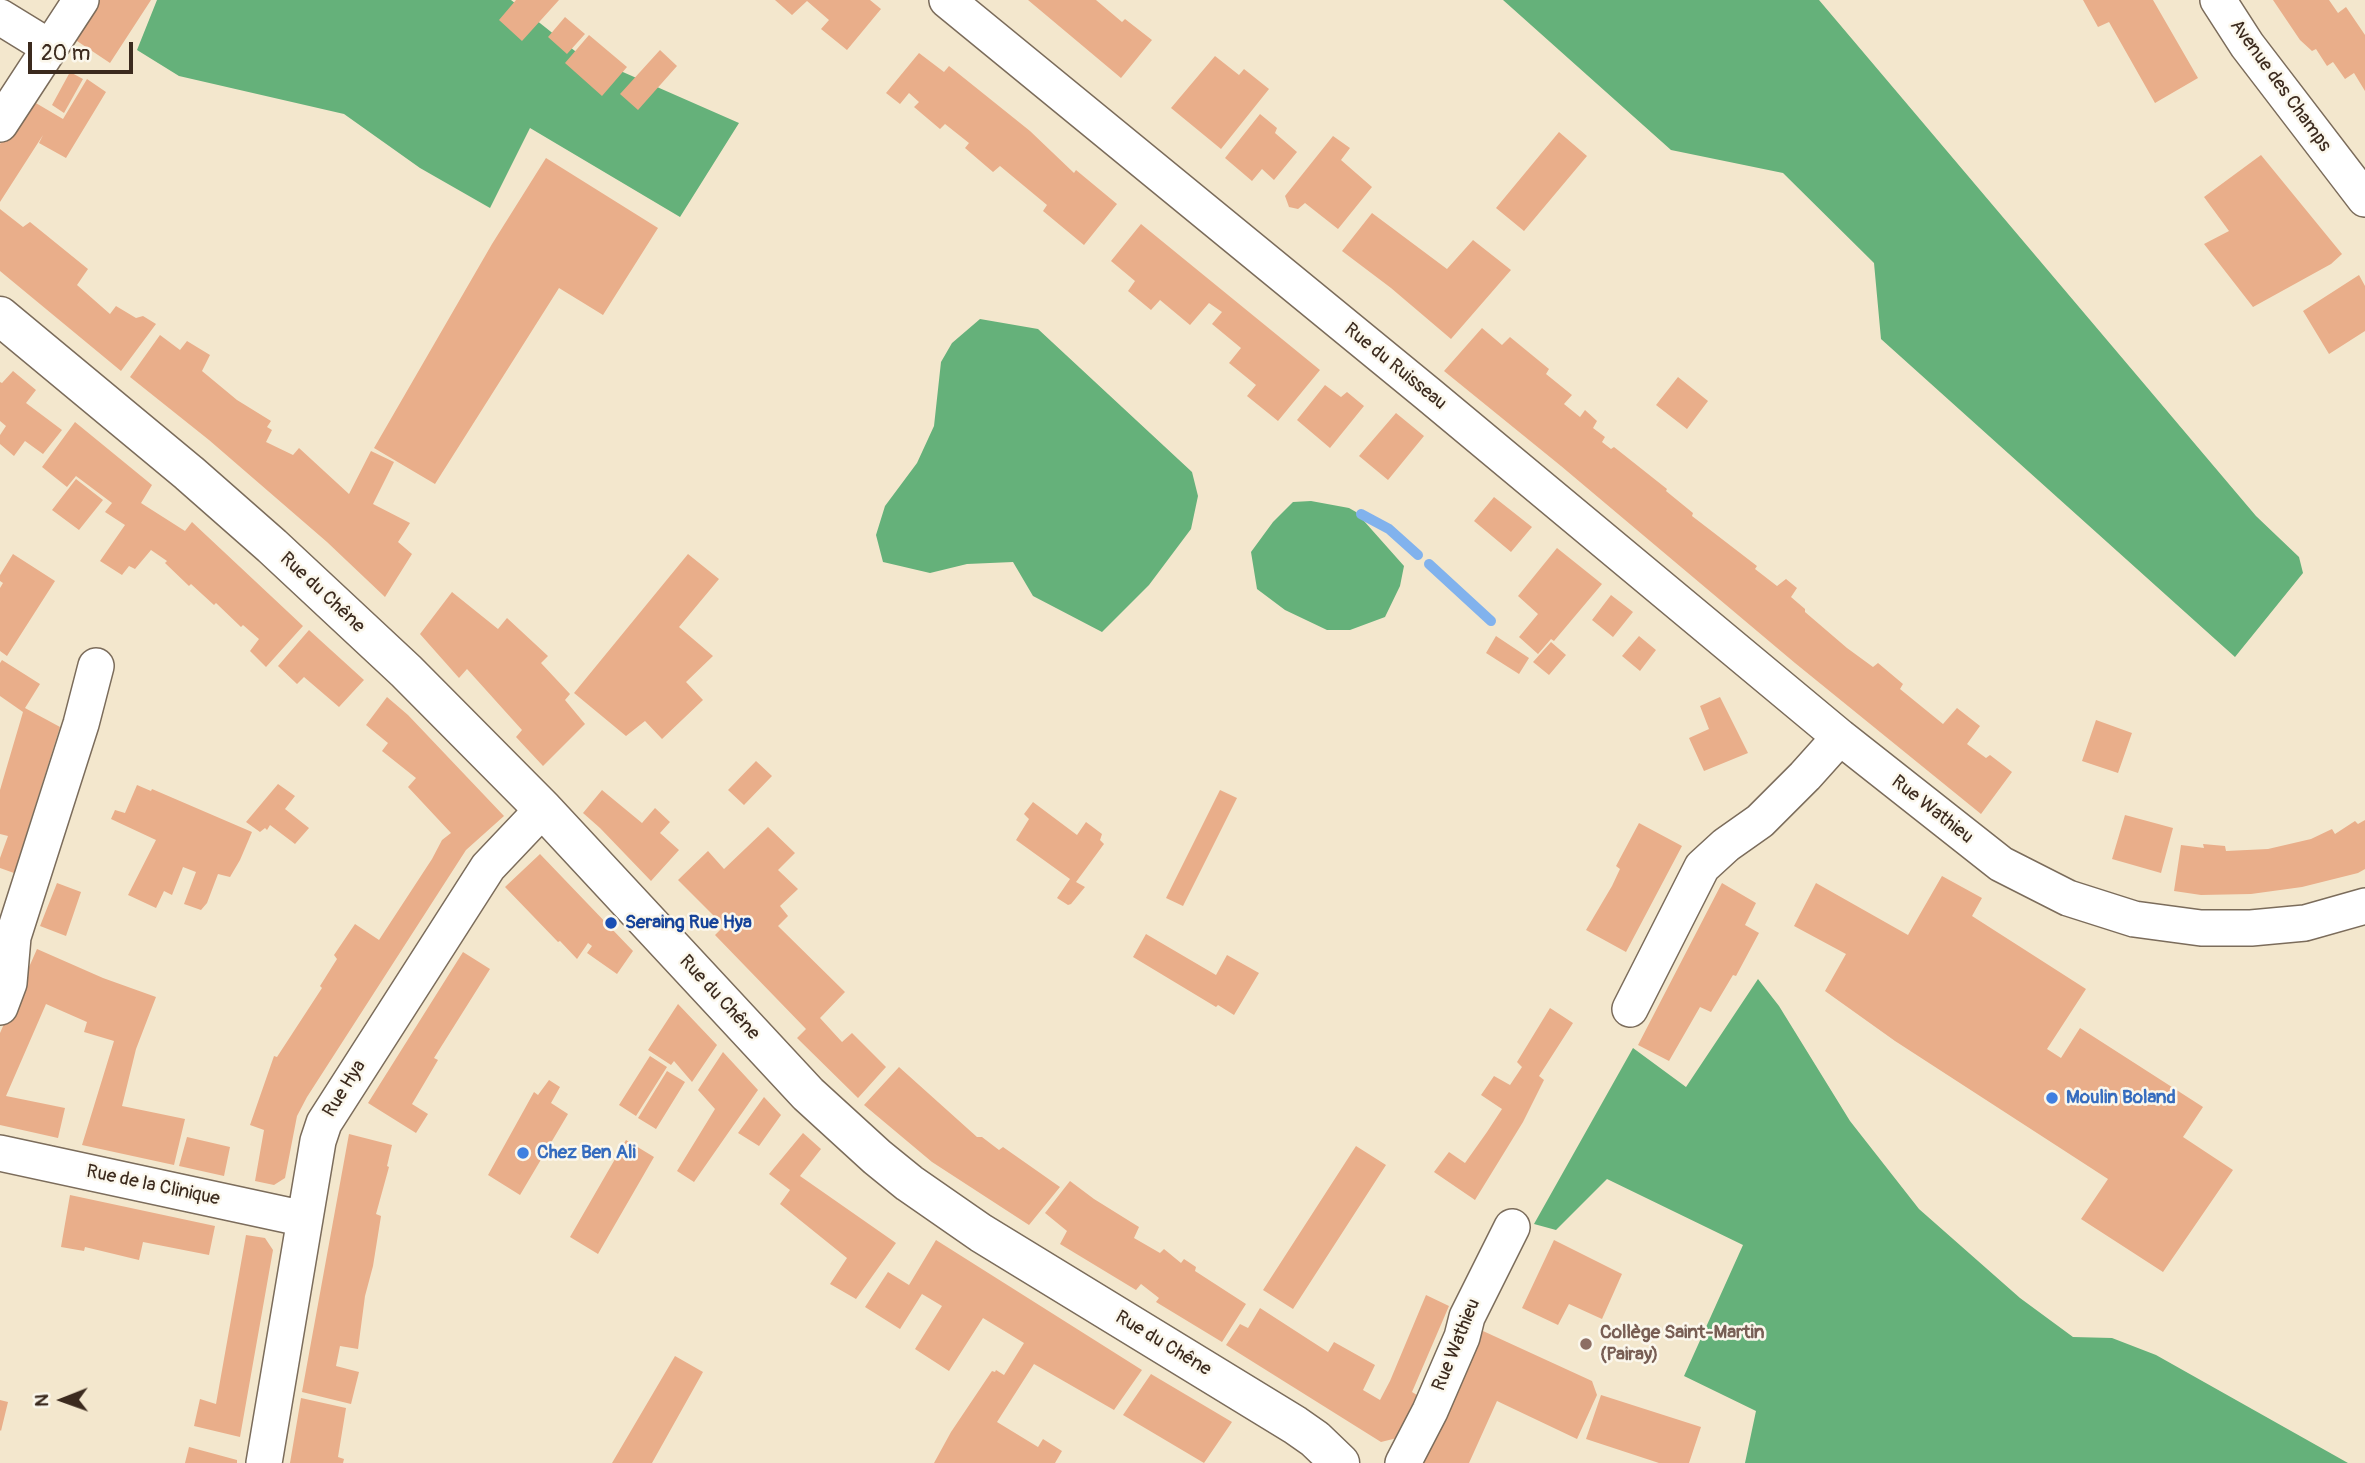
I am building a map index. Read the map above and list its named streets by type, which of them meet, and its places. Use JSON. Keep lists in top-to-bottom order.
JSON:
{
  "streets": {
    "main road": ["Rue du Chêne"],
    "street": [
      "Avenue des Champs",
      "Rue du Ruisseau",
      "Rue Wathieu",
      "Rue Hya",
      "Rue de la Clinique"
    ]
  },
  "crossings": [
    ["Rue du Ruisseau", "Rue Wathieu"],
    ["Rue du Chêne", "Rue Hya"],
    ["Rue Hya", "Rue de la Clinique"]
  ],
  "places": [
    "Seraing Rue Hya",
    "Moulin Boland",
    "Chez Ben Ali",
    "Collège Saint-Martin (Pairay)"
  ],
  "scale_bar": "20 m",
  "north": "left"
}
